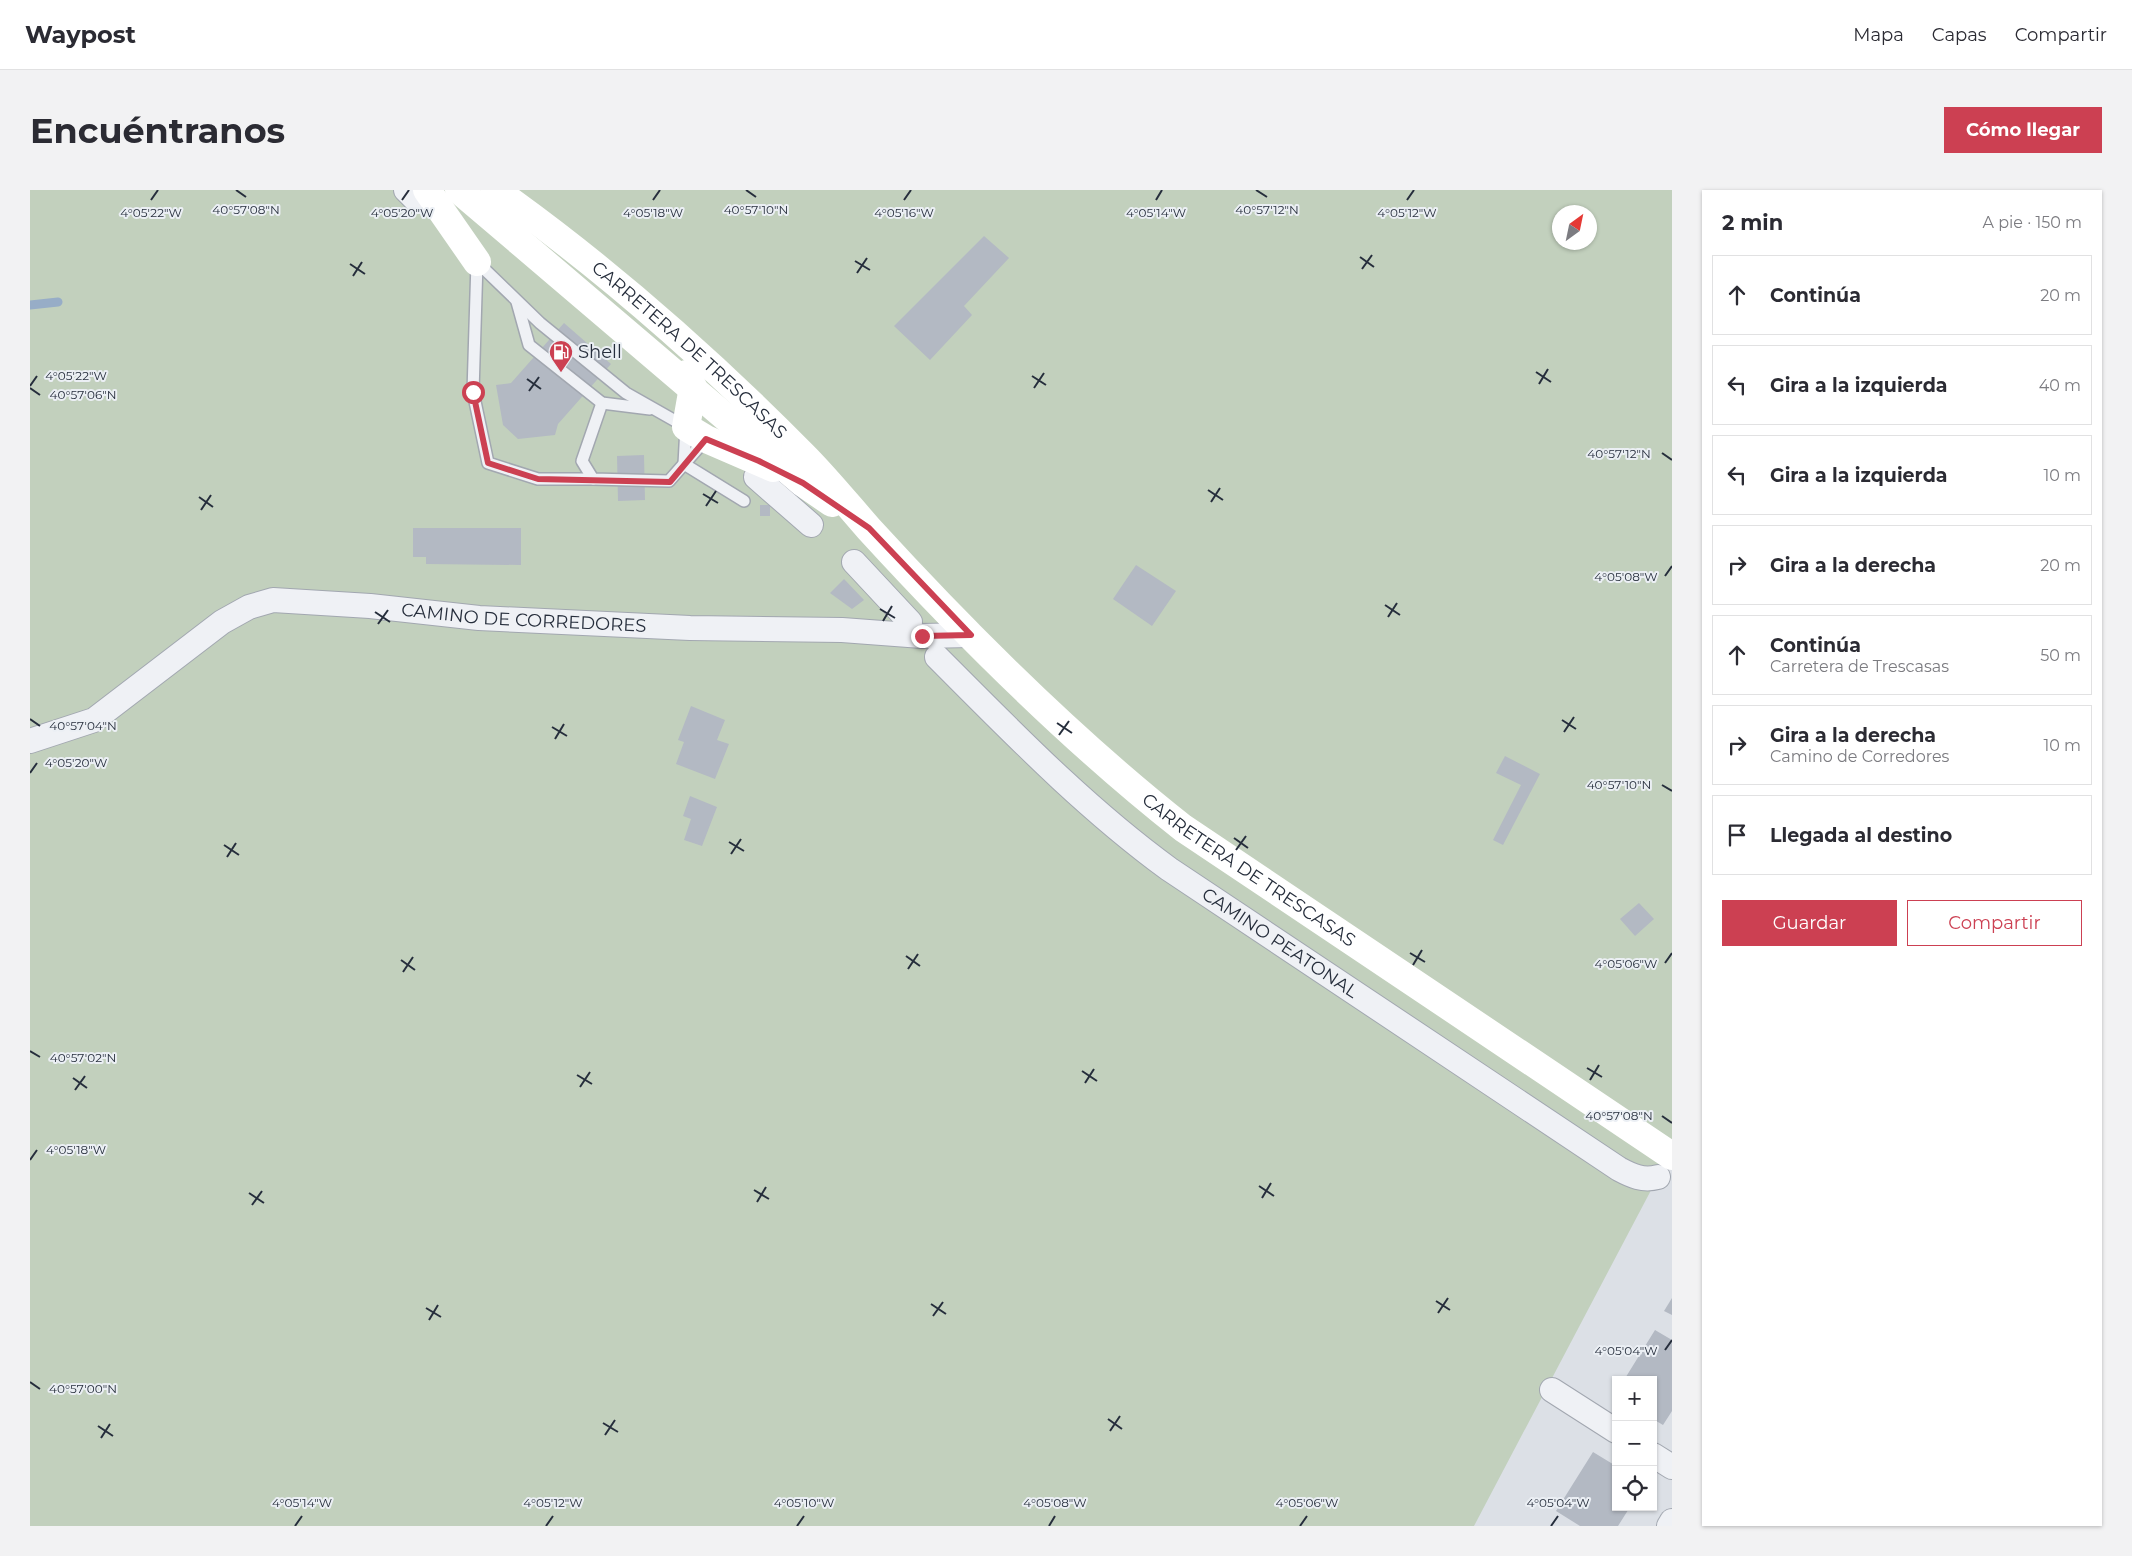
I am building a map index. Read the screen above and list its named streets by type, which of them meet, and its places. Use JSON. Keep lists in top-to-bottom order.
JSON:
{
  "streets": {
    "street": ["CARRETERA DE TRESCASAS", "CAMINO DE CORREDORES", "CAMINO PEATONAL"]
  },
  "crossings": [
    ["CARRETERA DE TRESCASAS", "CAMINO DE CORREDORES"],
    ["CARRETERA DE TRESCASAS", "CAMINO PEATONAL"]
  ],
  "places": {
    "fuel station": ["Shell"]
  },
  "north": "top right",
  "page": {
    "header": "Waypost",
    "nav": ["Mapa", "Capas", "Compartir"],
    "buttons": [
      "Cómo llegar",
      ["Guardar", "Compartir"]
    ],
    "title": "Encuéntranos",
    "heading": ["2 min", "A pie · 150 m"],
    "list": [
      ["Continúa", "20 m"],
      ["Gira a la izquierda", "40 m"],
      ["Gira a la izquierda", "10 m"],
      ["Gira a la derecha", "20 m"],
      ["Continúa", "Carretera de Trescasas", "50 m"],
      ["Gira a la derecha", "Camino de Corredores", "10 m"],
      "Llegada al destino"
    ],
    "map_buttons": ["+", "−"]
  },
  "coordinates": [
    "40°57'08\"N",
    "40°57'10\"N",
    "40°57'12\"N",
    "4°05'22\"W",
    "4°05'20\"W",
    "4°05'18\"W",
    "4°05'16\"W",
    "4°05'14\"W",
    "4°05'12\"W",
    "40°57'06\"N",
    "4°05'08\"W",
    "40°57'04\"N",
    "4°05'06\"W",
    "40°57'02\"N",
    "4°05'04\"W",
    "40°57'00\"N",
    "4°05'10\"W"
  ]
}
